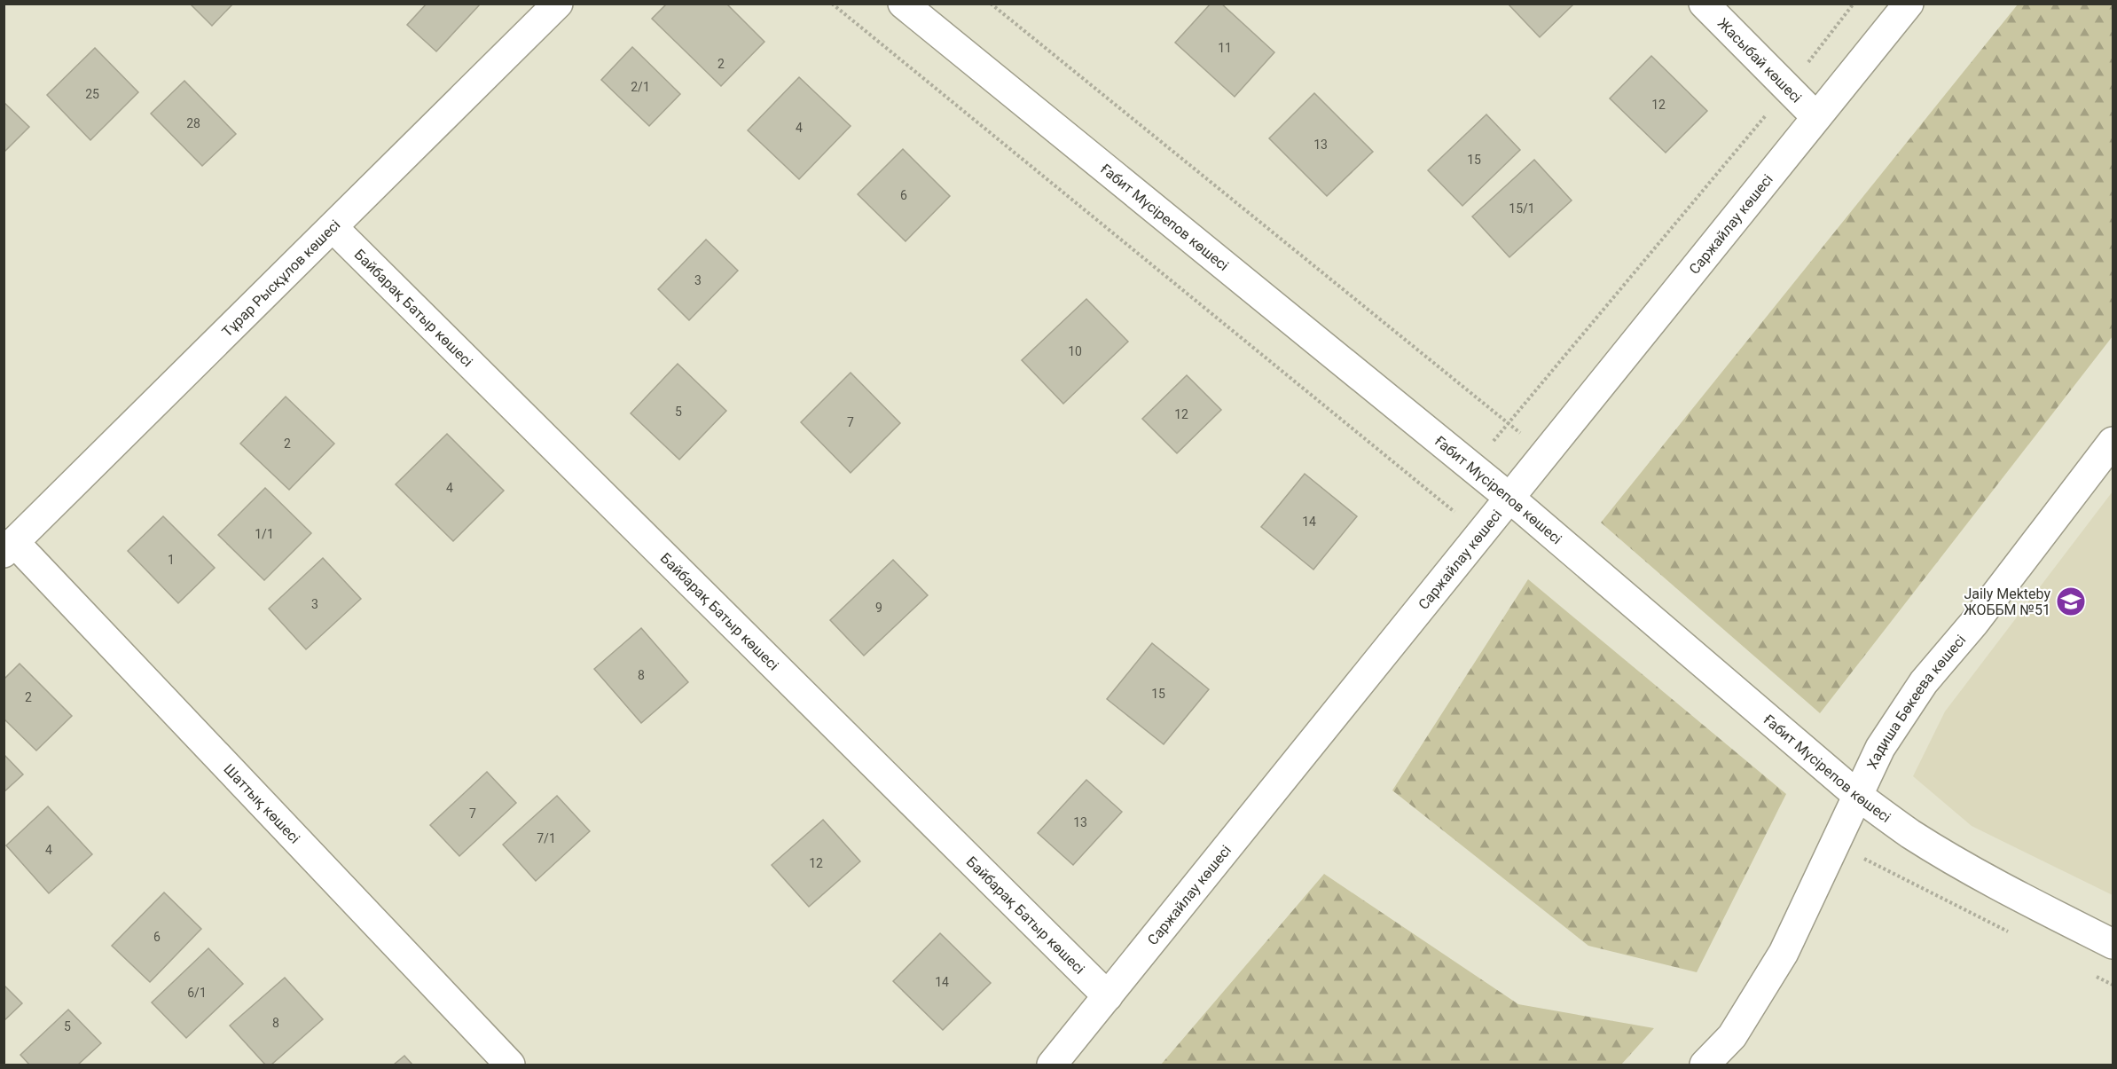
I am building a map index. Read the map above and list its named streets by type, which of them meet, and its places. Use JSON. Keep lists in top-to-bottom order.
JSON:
{
  "streets": {
    "street": [
      "Жасыбай көшесі",
      "Ғабит Мүсірепов көшесі",
      "Саржайлау көшесі",
      "Тұрар Рысқұлов көшесі",
      "Байбарақ Батыр көшесі",
      "Хадиша Бөкеева көшесі",
      "Шаттық көшесі"
    ]
  },
  "crossings": [
    ["Жасыбай көшесі", "Саржайлау көшесі"],
    ["Ғабит Мүсірепов көшесі", "Саржайлау көшесі"],
    ["Ғабит Мүсірепов көшесі", "Хадиша Бөкеева көшесі"],
    ["Саржайлау көшесі", "Байбарақ Батыр көшесі"],
    ["Тұрар Рысқұлов көшесі", "Байбарақ Батыр көшесі"],
    ["Тұрар Рысқұлов көшесі", "Шаттық көшесі"]
  ],
  "places": {
    "school or university": ["Jaily Mekteby ЖОББМ №51"]
  },
  "house_numbers": [
    "11",
    "2",
    "2/1",
    "25",
    "12",
    "28",
    "4",
    "13",
    "15",
    "6",
    "15/1",
    "3",
    "10",
    "5",
    "12",
    "7",
    "2",
    "4",
    "14",
    "1/1",
    "1",
    "3",
    "9",
    "8",
    "15",
    "2",
    "7",
    "13",
    "7/1",
    "4",
    "12",
    "6",
    "14",
    "6/1",
    "8",
    "5"
  ]
}
